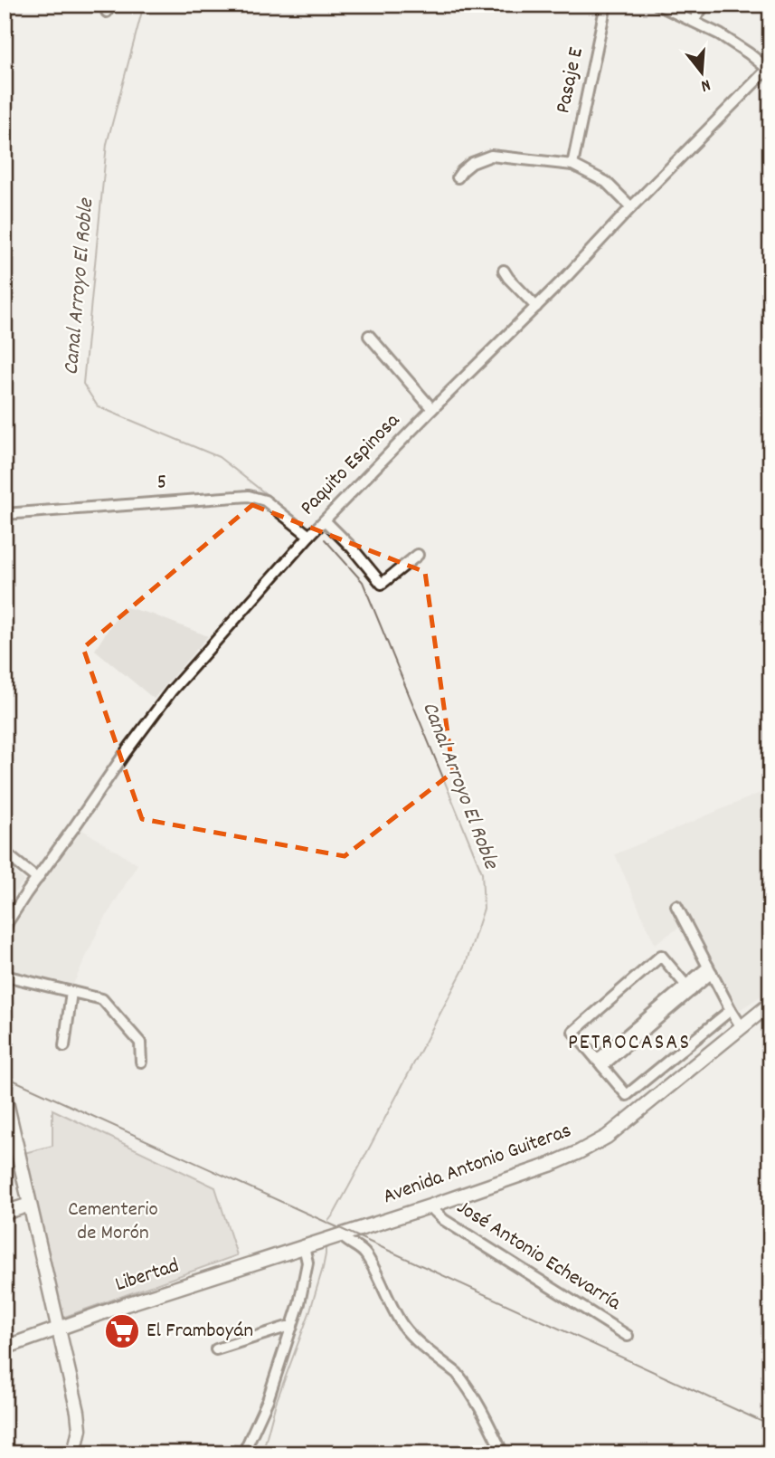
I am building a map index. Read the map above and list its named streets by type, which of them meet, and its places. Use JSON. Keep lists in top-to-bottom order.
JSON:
{
  "streets": {
    "main road": ["Avenida Antonio Guiteras", "Libertad"],
    "street": [
      "Pasaje E",
      "Paquito Espinosa",
      "5",
      "José Antonio Echevarría"
    ]
  },
  "crossings": [
    ["Paquito Espinosa", "5"],
    ["Avenida Antonio Guiteras", "José Antonio Echevarría"],
    ["Avenida Antonio Guiteras", "Libertad"]
  ],
  "districts": ["PETROCASAS"],
  "water": ["Canal Arroyo El Roble"],
  "parks": ["Cementerio de Morón"],
  "places": {
    "supermarket": ["El Framboyán"]
  },
  "north": "bottom"
}
